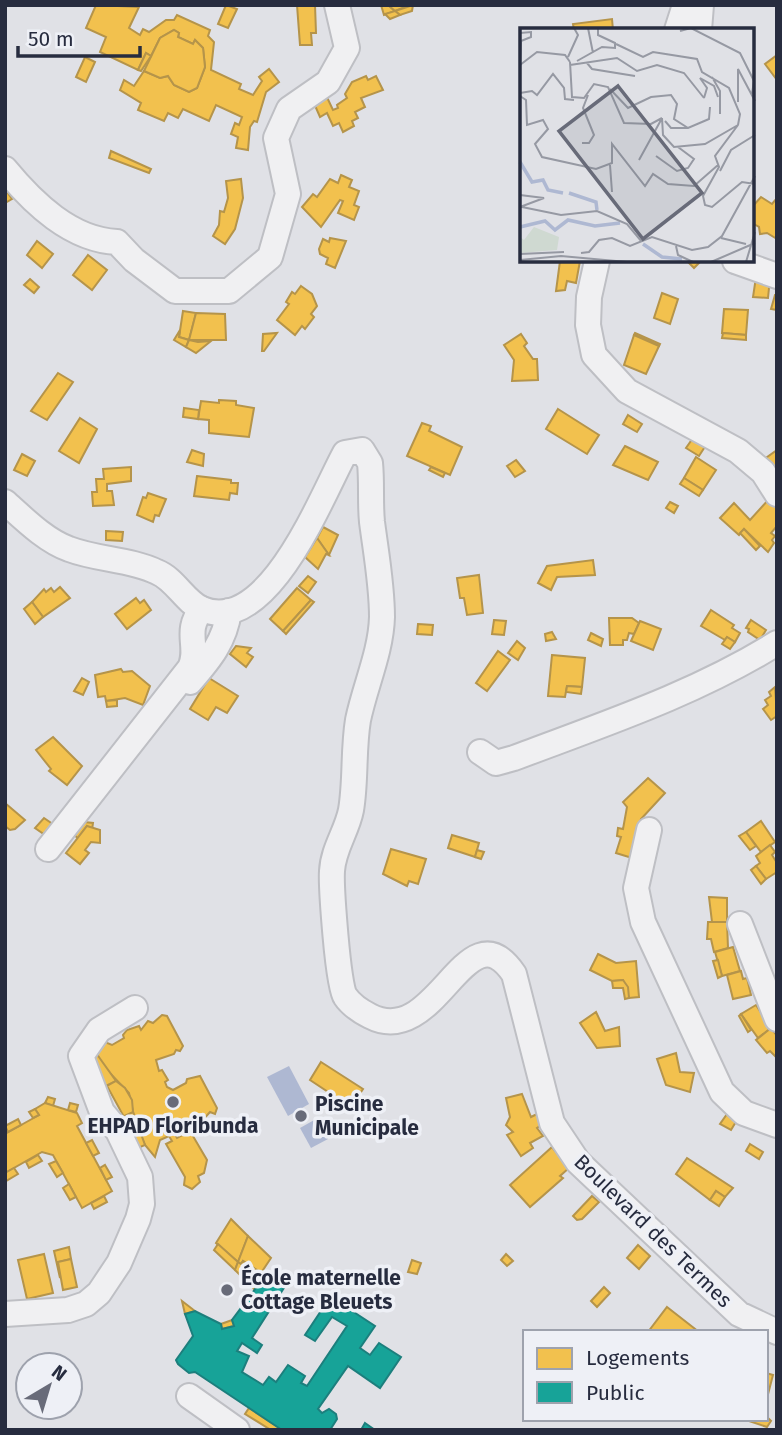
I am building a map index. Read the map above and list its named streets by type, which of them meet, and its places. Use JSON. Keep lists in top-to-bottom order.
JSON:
{
  "streets": {
    "street": ["Boulevard des Termes"]
  },
  "places": ["EHPAD Floribunda", "Piscine Municipale", "École maternelle Cottage Bleuets"],
  "legend": ["Logements", "Public"],
  "scale_bar": "50 m",
  "north": "top right"
}
